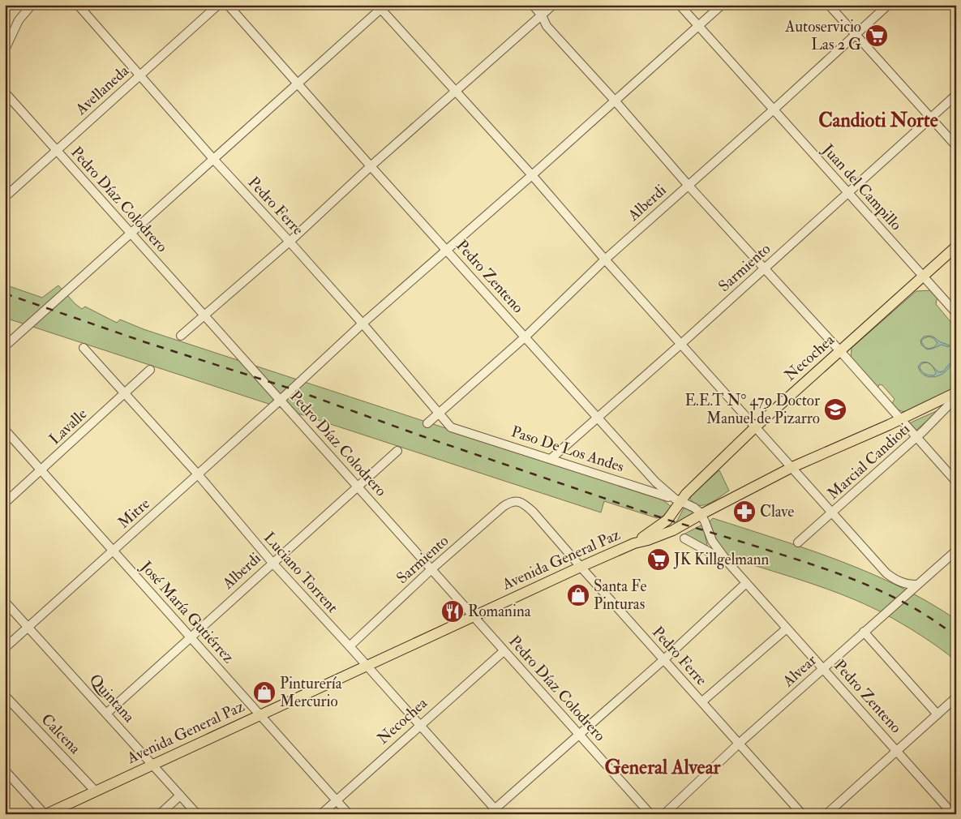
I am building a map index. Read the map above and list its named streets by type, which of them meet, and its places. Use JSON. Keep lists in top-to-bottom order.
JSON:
{
  "streets": {
    "main road": ["Necochea", "Avenida General Paz"],
    "street": [
      "Avellaneda",
      "Juan del Campillo",
      "Pedro Díaz Colodrero",
      "Alberdi",
      "Pedro Ferre",
      "Sarmiento",
      "Pedro Zenteno",
      "Lavalle",
      "Paso De Los Andes",
      "Marcial Candioti",
      "Mitre",
      "Luciano Torrent",
      "José María Gutiérrez",
      "Alvear",
      "Quintana",
      "Calcena"
    ]
  },
  "crossings": [
    ["Avellaneda", "Pedro Díaz Colodrero"],
    ["Avellaneda", "Pedro Ferre"],
    ["Juan del Campillo", "Alberdi"],
    ["Juan del Campillo", "Sarmiento"],
    ["Juan del Campillo", "Necochea"],
    ["Juan del Campillo", "Mitre"],
    ["Pedro Díaz Colodrero", "Alberdi"],
    ["Pedro Díaz Colodrero", "Sarmiento"],
    ["Pedro Díaz Colodrero", "Necochea"],
    ["Pedro Díaz Colodrero", "Mitre"],
    ["Pedro Díaz Colodrero", "Avenida General Paz"],
    ["Alberdi", "Pedro Ferre"],
    ["Alberdi", "Pedro Zenteno"],
    ["Alberdi", "Luciano Torrent"],
    ["Alberdi", "José María Gutiérrez"],
    ["Alberdi", "Quintana"],
    ["Pedro Ferre", "Sarmiento"],
    ["Pedro Ferre", "Paso De Los Andes"],
    ["Pedro Ferre", "Mitre"],
    ["Pedro Ferre", "Avenida General Paz"],
    ["Pedro Ferre", "Alvear"],
    ["Sarmiento", "Pedro Zenteno"],
    ["Sarmiento", "Paso De Los Andes"],
    ["Sarmiento", "Luciano Torrent"],
    ["Pedro Zenteno", "Necochea"],
    ["Pedro Zenteno", "Paso De Los Andes"],
    ["Pedro Zenteno", "Mitre"],
    ["Pedro Zenteno", "Avenida General Paz"],
    ["Pedro Zenteno", "Alvear"],
    ["Necochea", "Paso De Los Andes"],
    ["Necochea", "Avenida General Paz"],
    ["Necochea", "Luciano Torrent"],
    ["Necochea", "José María Gutiérrez"],
    ["Lavalle", "Luciano Torrent"],
    ["Lavalle", "José María Gutiérrez"],
    ["Mitre", "Luciano Torrent"],
    ["Mitre", "José María Gutiérrez"],
    ["Mitre", "Quintana"],
    ["Avenida General Paz", "Luciano Torrent"],
    ["Avenida General Paz", "José María Gutiérrez"],
    ["Avenida General Paz", "Quintana"],
    ["Avenida General Paz", "Calcena"]
  ],
  "districts": ["Candioti Norte", "General Alvear"],
  "places": {
    "supermarket": ["Autoservicio Las 2 G", "JK Killgelmann"],
    "school or university": ["E.E.T N° 479 Doctor Manuel de Pizarro"],
    "pharmacy": ["Clave"],
    "shop": ["Santa Fe Pinturas", "Pinturería Mercurio"],
    "restaurant": ["Romanina"]
  }
}
